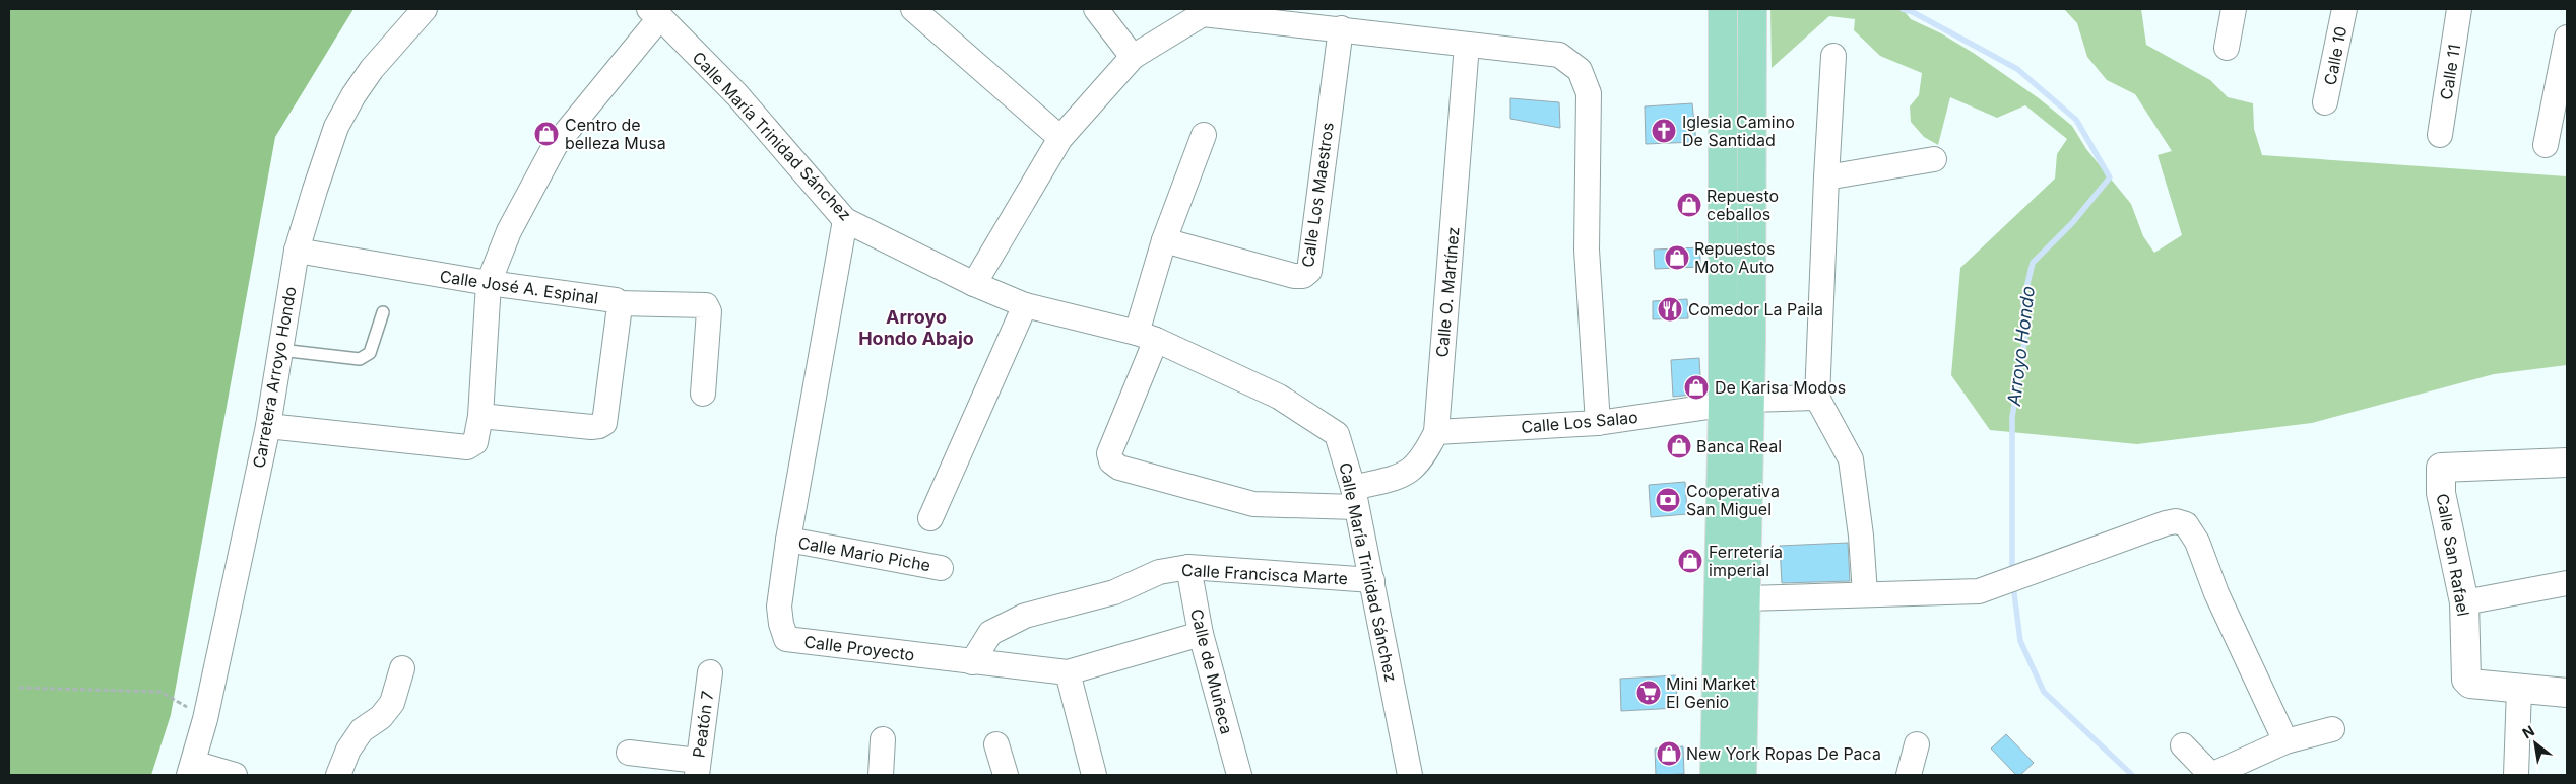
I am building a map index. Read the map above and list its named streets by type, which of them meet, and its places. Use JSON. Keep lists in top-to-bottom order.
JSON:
{
  "streets": {
    "street": [
      "Calle 10",
      "Calle 11",
      "Calle María Trinidad Sánchez",
      "Calle Los Maestros",
      "Calle José A. Espinal",
      "Calle O. Martínez",
      "Carretera Arroyo Hondo",
      "Calle Los Salao",
      "Calle Mario Piche",
      "Calle San Rafael",
      "Calle Francisca Marte",
      "Calle Proyecto",
      "Calle de Muñeca",
      "Peatón 7"
    ]
  },
  "crossings": [
    ["Calle María Trinidad Sánchez", "Calle O. Martínez"],
    ["Calle María Trinidad Sánchez", "Calle Francisca Marte"],
    ["Calle María Trinidad Sánchez", "Calle Proyecto"],
    ["Calle José A. Espinal", "Carretera Arroyo Hondo"],
    ["Calle O. Martínez", "Calle Los Salao"],
    ["Calle Mario Piche", "Calle Proyecto"],
    ["Calle Francisca Marte", "Calle Proyecto"],
    ["Calle Francisca Marte", "Calle de Muñeca"],
    ["Calle Proyecto", "Calle de Muñeca"]
  ],
  "districts": ["Arroyo Hondo Abajo"],
  "water": ["Arroyo Hondo"],
  "places": {
    "church": ["Iglesia Camino De Santidad"],
    "shop": [
      "Centro de belleza Musa",
      "Repuesto ceballos",
      "Repuestos Moto Auto",
      "De Karisa Modos",
      "Banca Real",
      "Ferretería imperial",
      "New York Ropas De Paca"
    ],
    "restaurant": ["Comedor La Paila"],
    "bank": ["Cooperativa San Miguel"],
    "supermarket": ["Mini Market El Genio"]
  },
  "north": "top left"
}
